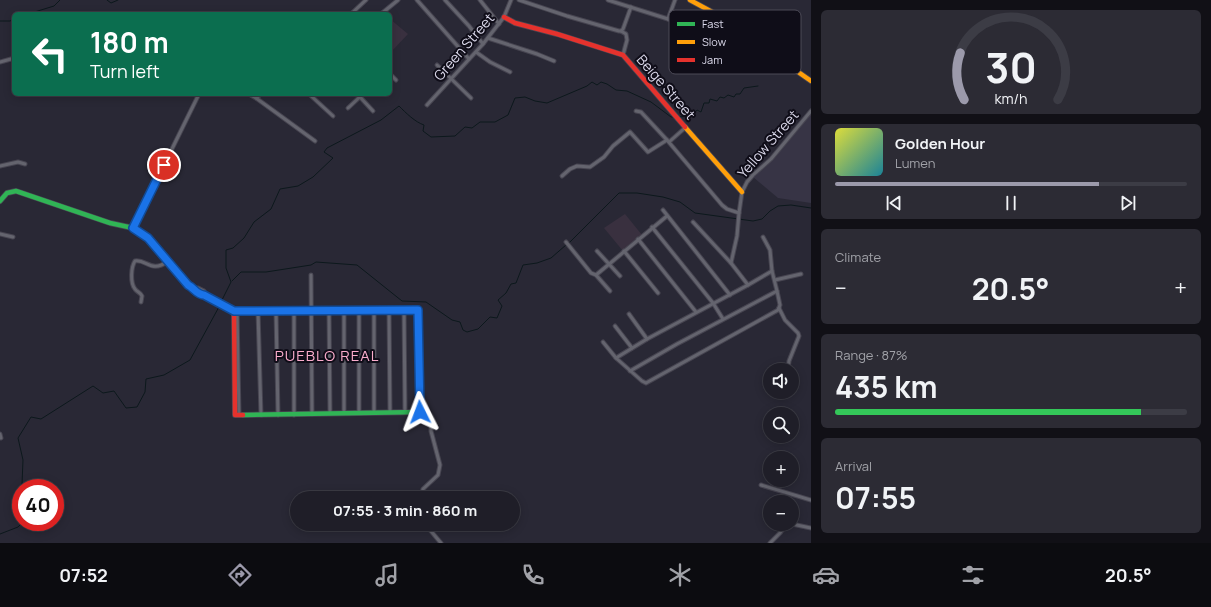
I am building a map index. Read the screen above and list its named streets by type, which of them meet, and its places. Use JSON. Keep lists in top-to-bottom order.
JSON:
{
  "streets": {
    "street": ["Green Street", "Beige Street", "Yellow Street"]
  },
  "crossings": [
    ["Green Street", "Beige Street"],
    ["Beige Street", "Yellow Street"]
  ],
  "districts": ["PUEBLO REAL"],
  "legend": ["Fast", "Slow", "Jam"],
  "page": {
    "turn": ["180 m", "Turn left"],
    "song": ["Golden Hour", "Lumen"],
    "tile": [
      "Climate",
      ["Range · 87%", "435 km"],
      ["Arrival", "07:55"]
    ],
    "heat": ["−", "20.5°", "+"],
    "map_buttons": ["+", "−"],
    "limit": "40",
    "trip": "07:55 · 3 min · 860 m",
    "tabs": ["07:52", "20.5°"],
    "gauge": ["30", "km/h"]
  }
}
